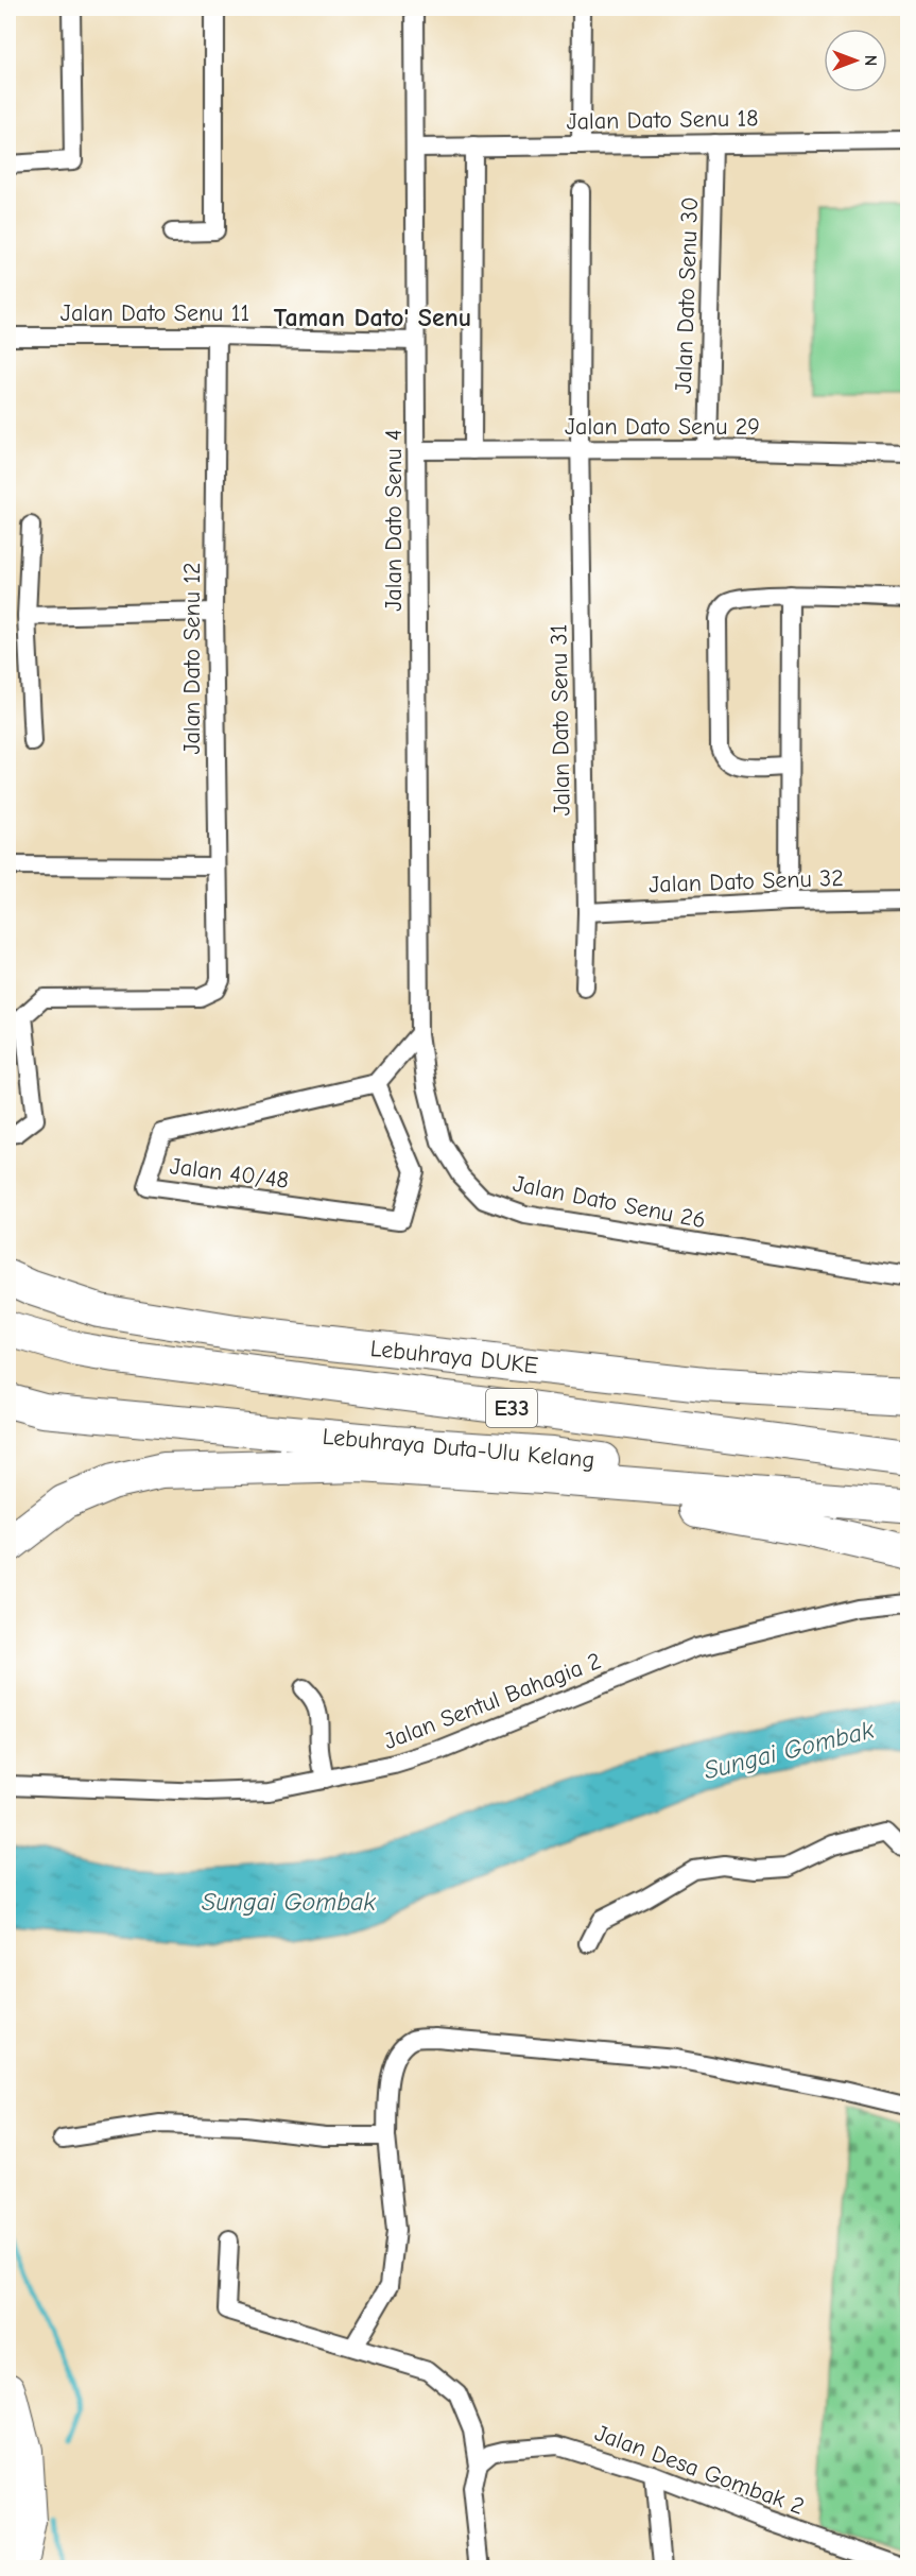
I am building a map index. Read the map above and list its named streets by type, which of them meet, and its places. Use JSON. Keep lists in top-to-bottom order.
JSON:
{
  "streets": {
    "highway": ["Lebuhraya DUKE", "E33", "Lebuhraya Duta-Ulu Kelang"],
    "street": [
      "Jalan Dato Senu 18",
      "Jalan Dato Senu 30",
      "Jalan Dato Senu 11",
      "Jalan Dato Senu 29",
      "Jalan Dato Senu 4",
      "Jalan Dato Senu 12",
      "Jalan Dato Senu 31",
      "Jalan Dato Senu 32",
      "Jalan 40/48",
      "Jalan Dato Senu 26",
      "Jalan Sentul Bahagia 2",
      "Jalan Desa Gombak 2"
    ]
  },
  "crossings": [
    ["Jalan Dato Senu 18", "Jalan Dato Senu 30"],
    ["Jalan Dato Senu 18", "Jalan Dato Senu 4"],
    ["Jalan Dato Senu 30", "Jalan Dato Senu 29"],
    ["Jalan Dato Senu 11", "Jalan Dato Senu 4"],
    ["Jalan Dato Senu 11", "Jalan Dato Senu 12"],
    ["Jalan Dato Senu 29", "Jalan Dato Senu 4"],
    ["Jalan Dato Senu 29", "Jalan Dato Senu 31"],
    ["Jalan Dato Senu 4", "Jalan Dato Senu 26"],
    ["Jalan Dato Senu 31", "Jalan Dato Senu 32"]
  ],
  "districts": ["Taman Dato' Senu"],
  "water": ["Sungai Gombak"],
  "north": "right"
}
